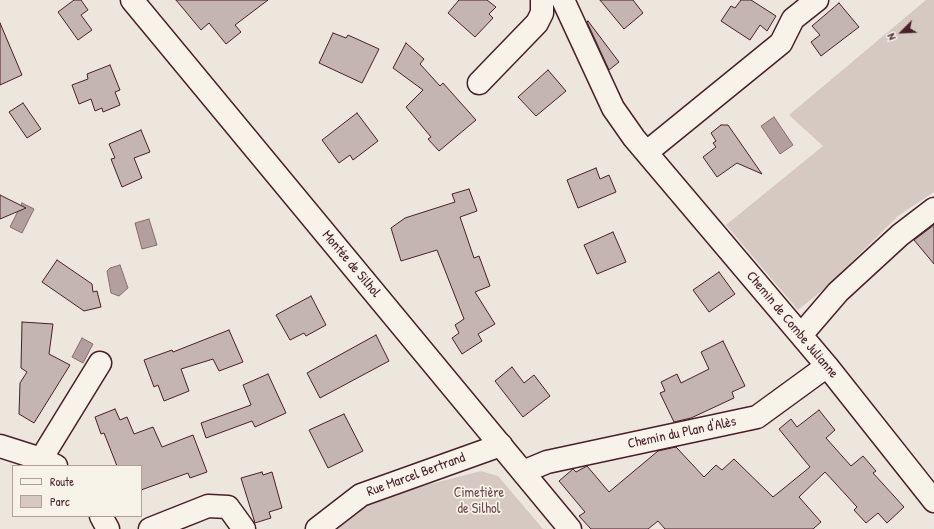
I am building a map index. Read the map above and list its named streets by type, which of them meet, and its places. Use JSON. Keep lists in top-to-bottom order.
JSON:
{
  "streets": {
    "street": [
      "Montée de Silhol",
      "Chemin de Combe Julianne",
      "Chemin du Plan d'Alès",
      "Rue Marcel Bertrand"
    ]
  },
  "crossings": [
    ["Montée de Silhol", "Chemin du Plan d'Alès"],
    ["Montée de Silhol", "Rue Marcel Bertrand"],
    ["Chemin de Combe Julianne", "Chemin du Plan d'Alès"]
  ],
  "parks": ["Cimetière de Silhol"],
  "legend": ["Route", "Parc"],
  "north": "bottom left"
}
